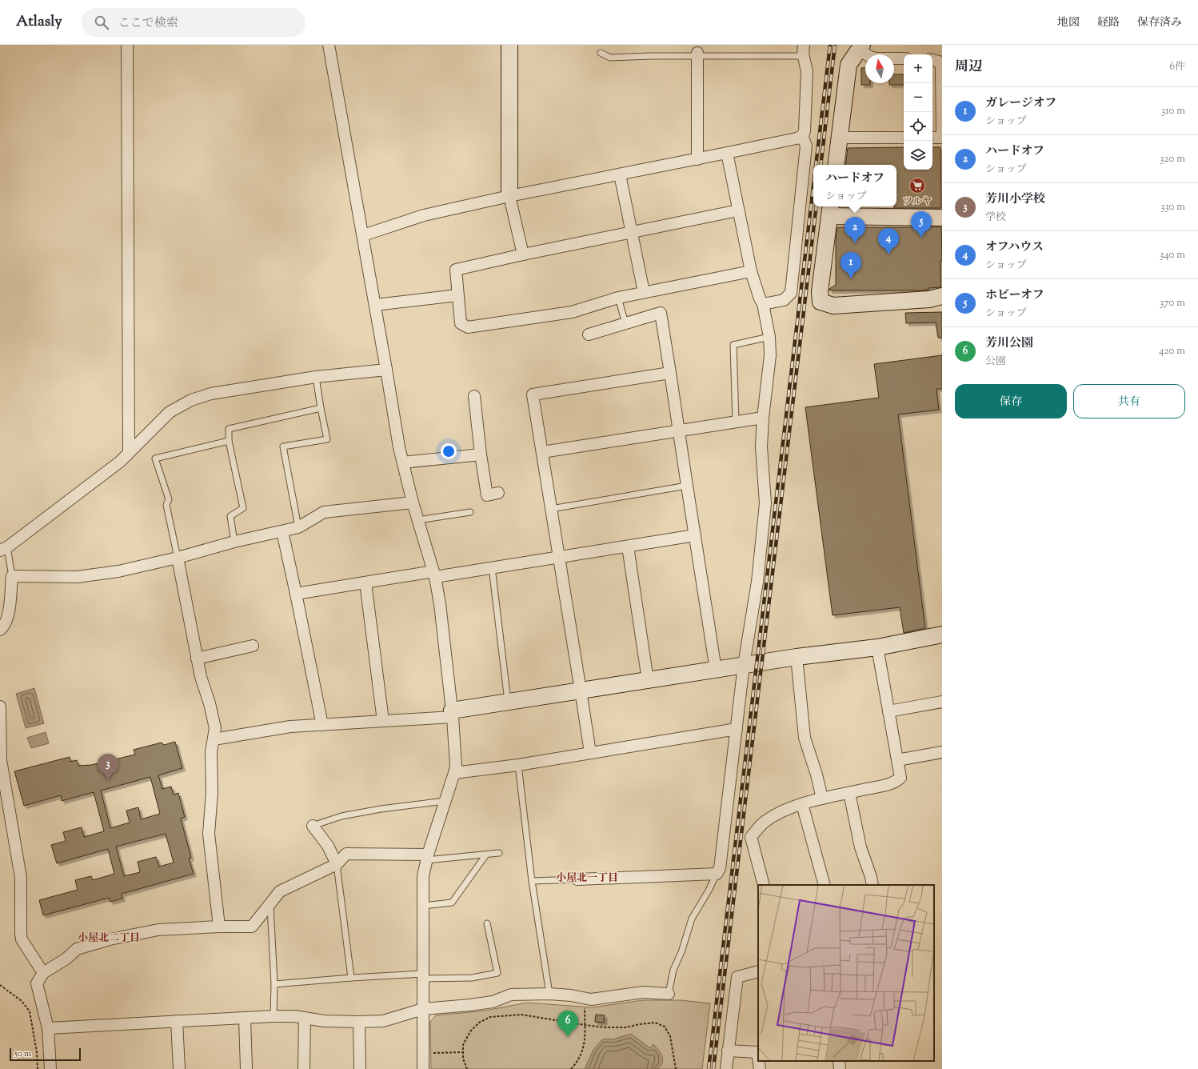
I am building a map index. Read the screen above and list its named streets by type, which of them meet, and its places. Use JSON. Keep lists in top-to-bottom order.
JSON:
{
  "districts": ["小屋北一丁目", "小屋北二丁目"],
  "places": {
    "supermarket": ["ツルヤ"]
  },
  "scale_bar": "50 m",
  "north": "top",
  "page": {
    "header": "Atlasly",
    "search": "ここで検索",
    "nav": ["地図", "経路", "保存済み"],
    "heading": ["周辺", "6件"],
    "map_buttons": ["+", "−"],
    "list": [
      {
        "mark": "1",
        "name": "ガレージオフ",
        "note": "ショップ",
        "value": "310 m"
      },
      {
        "mark": "2",
        "name": "ハードオフ",
        "note": "ショップ",
        "value": "320 m"
      },
      {
        "mark": "3",
        "name": "芳川小学校",
        "note": "学校",
        "value": "330 m"
      },
      {
        "mark": "4",
        "name": "オフハウス",
        "note": "ショップ",
        "value": "340 m"
      },
      {
        "mark": "5",
        "name": "ホビーオフ",
        "note": "ショップ",
        "value": "370 m"
      },
      {
        "mark": "6",
        "name": "芳川公園",
        "note": "公園",
        "value": "420 m"
      }
    ],
    "popup": ["ハードオフ", "ショップ"],
    "pins": [
      "5",
      "2",
      "4",
      "1",
      "3",
      "6"
    ],
    "buttons": ["保存", "共有"],
    "scale": "50 m"
  }
}
